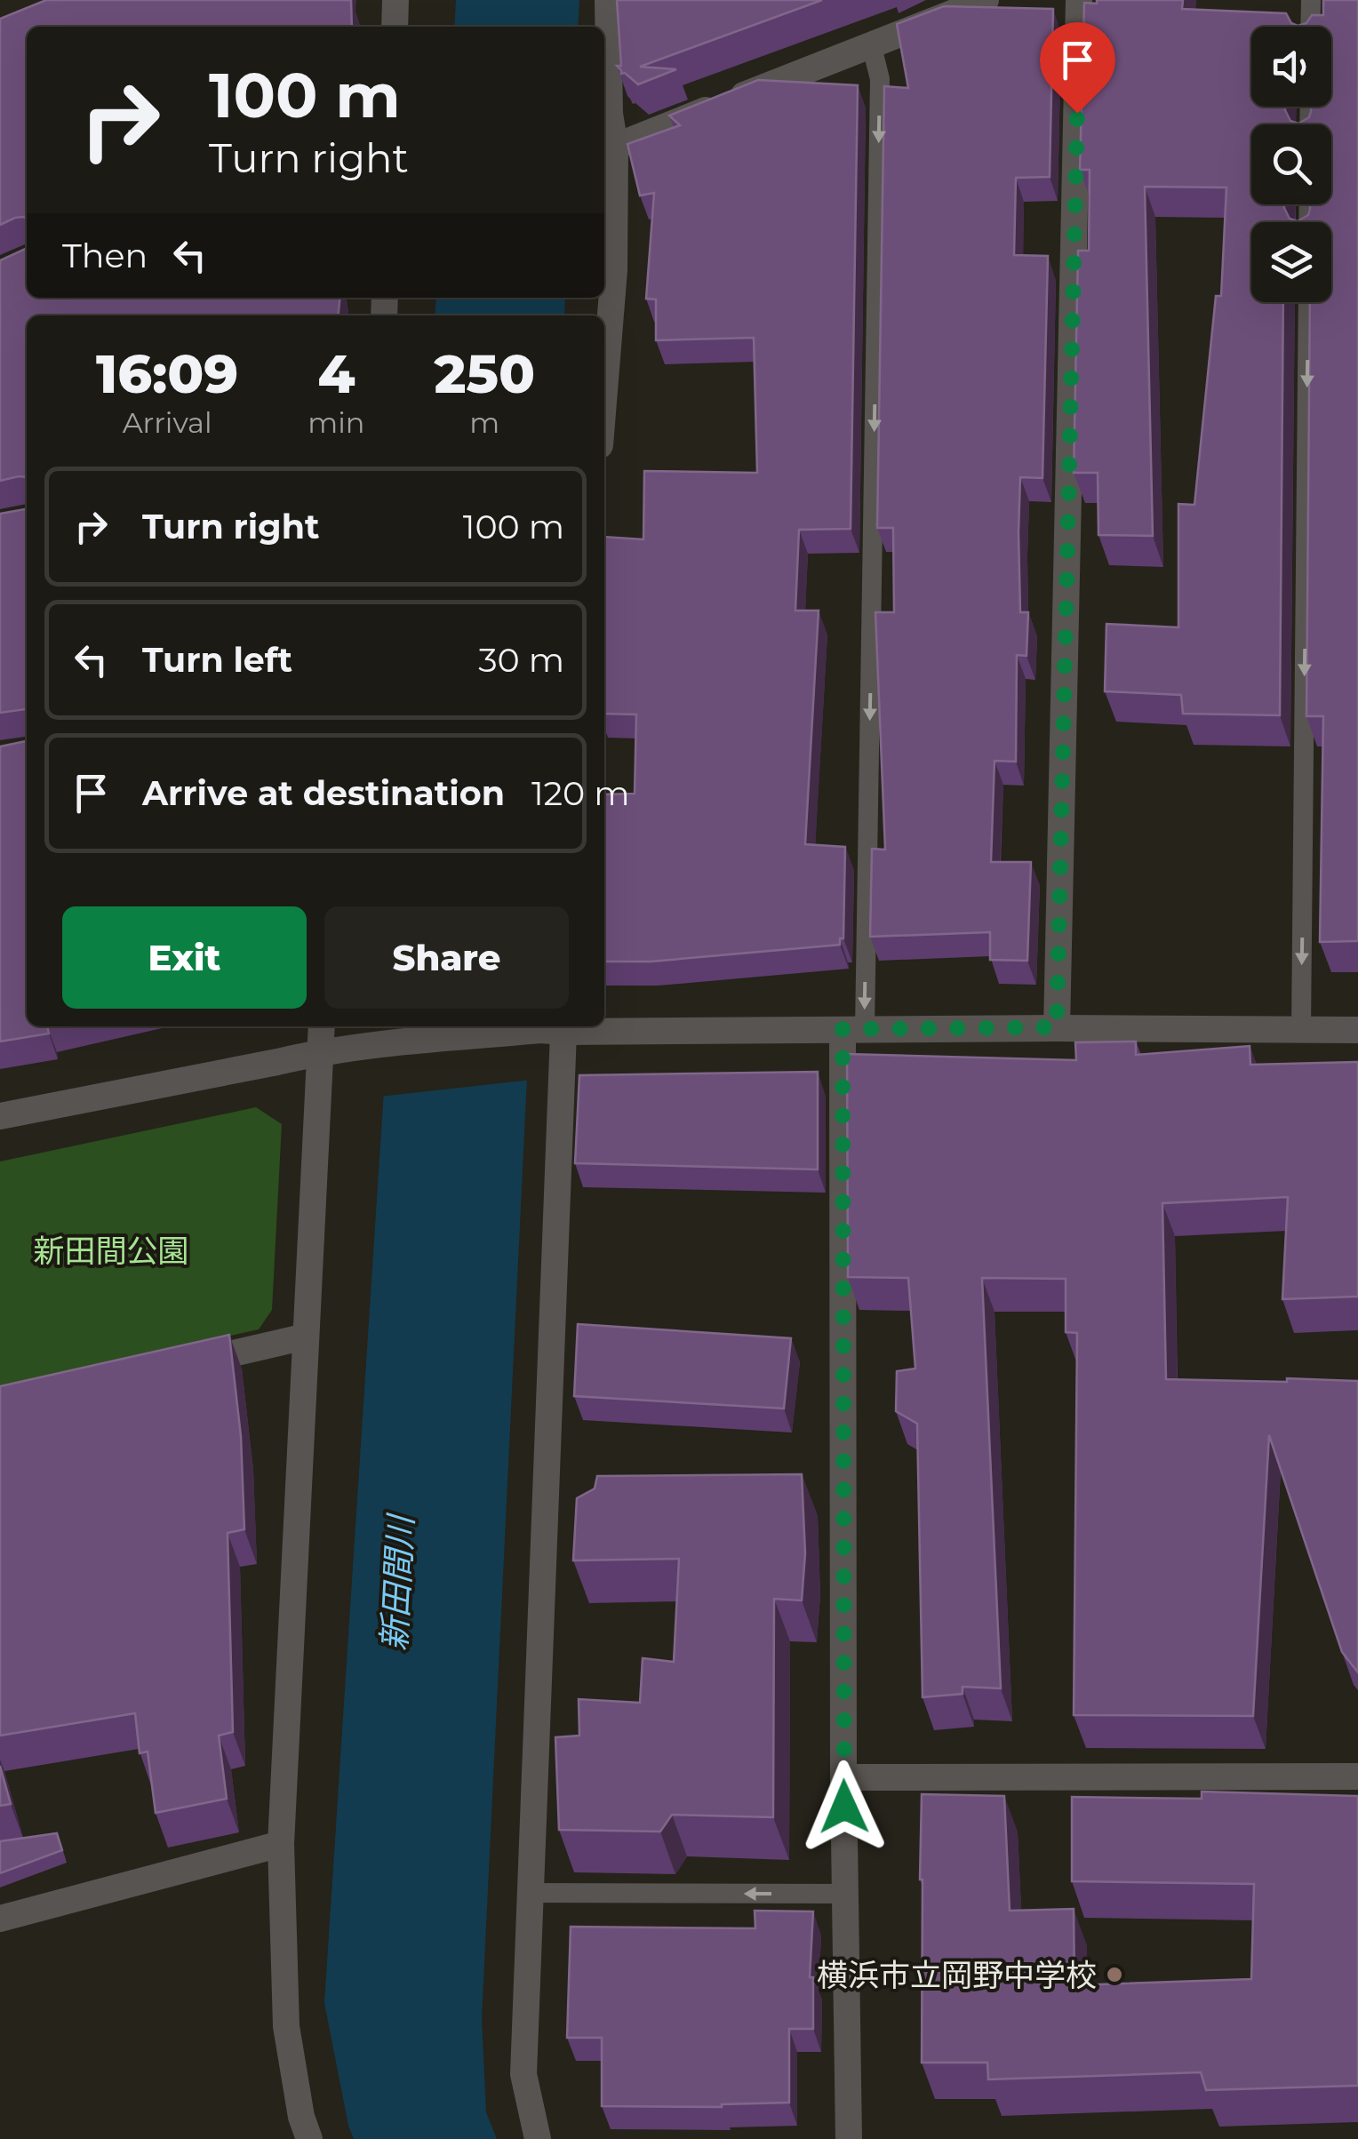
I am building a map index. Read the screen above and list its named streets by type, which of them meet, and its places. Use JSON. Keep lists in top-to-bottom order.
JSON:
{
  "water": ["新田間川"],
  "parks": ["新田間公園"],
  "places": ["横浜市立岡野中学校"],
  "page": {
    "turn": ["100 m", "Turn right"],
    "then": "Then",
    "eta": [
      "16:09",
      "Arrival",
      "4",
      "min",
      "250",
      "m"
    ],
    "list": [
      {
        "name": "Turn right",
        "value": "100 m"
      },
      {
        "name": "Turn left",
        "value": "30 m"
      },
      {
        "name": "Arrive at destination",
        "value": "120 m"
      }
    ],
    "buttons": ["Exit", "Share"]
  }
}
